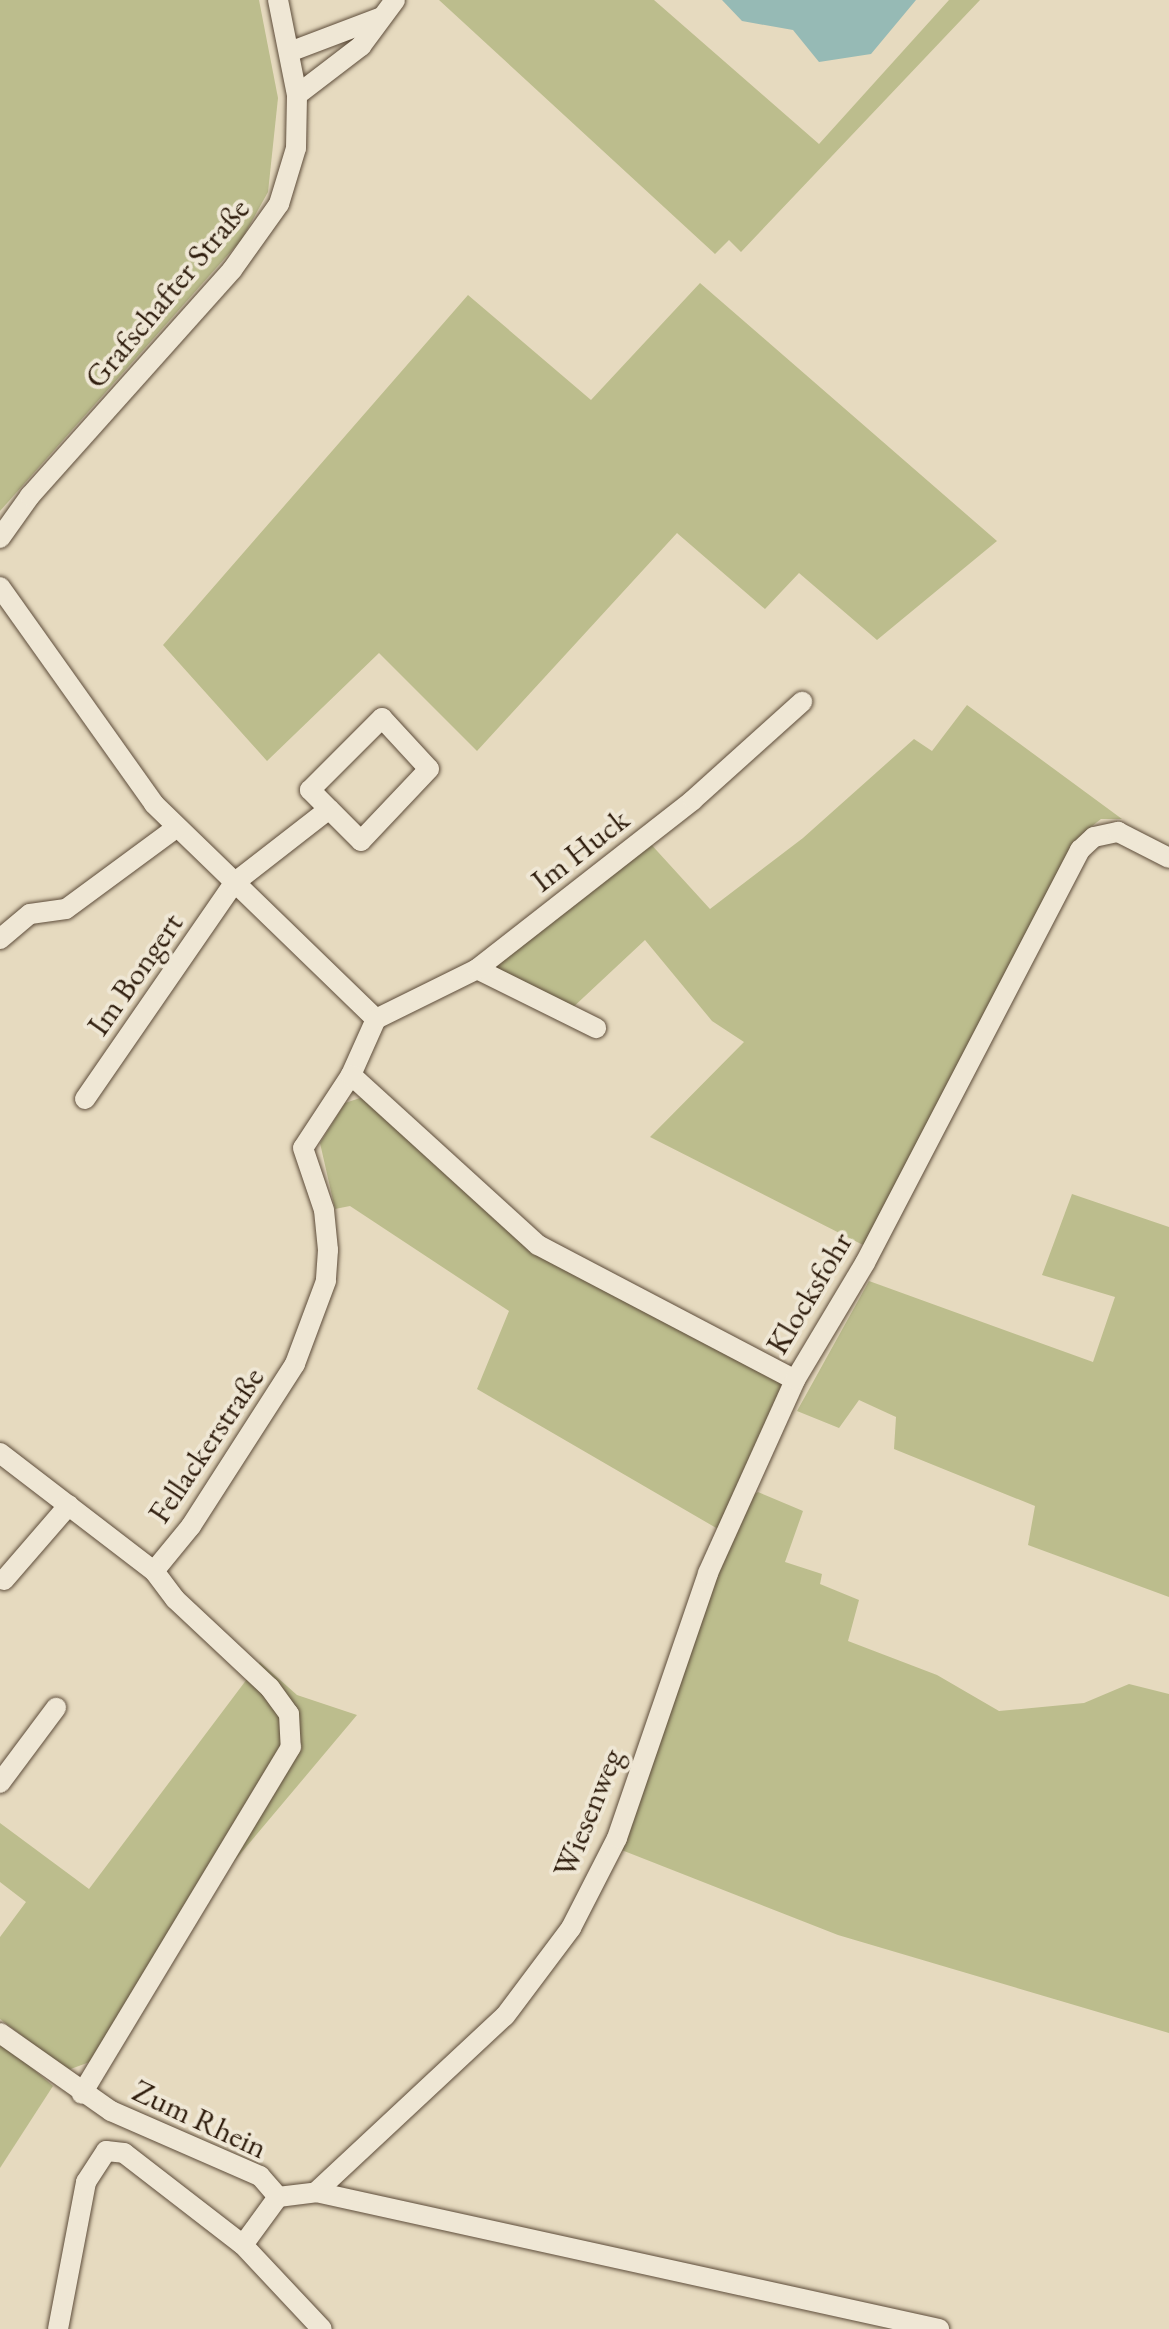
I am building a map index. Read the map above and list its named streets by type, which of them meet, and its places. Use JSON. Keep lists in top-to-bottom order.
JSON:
{
  "streets": {
    "street": [
      "Grafschafter Straße",
      "Im Huck",
      "Im Bongert",
      "Klocksfohr",
      "Fellackerstraße",
      "Wiesenweg",
      "Zum Rhein"
    ]
  },
  "crossings": [
    ["Im Huck", "Fellackerstraße"],
    ["Klocksfohr", "Fellackerstraße"],
    ["Klocksfohr", "Wiesenweg"],
    ["Fellackerstraße", "Zum Rhein"]
  ]
}
